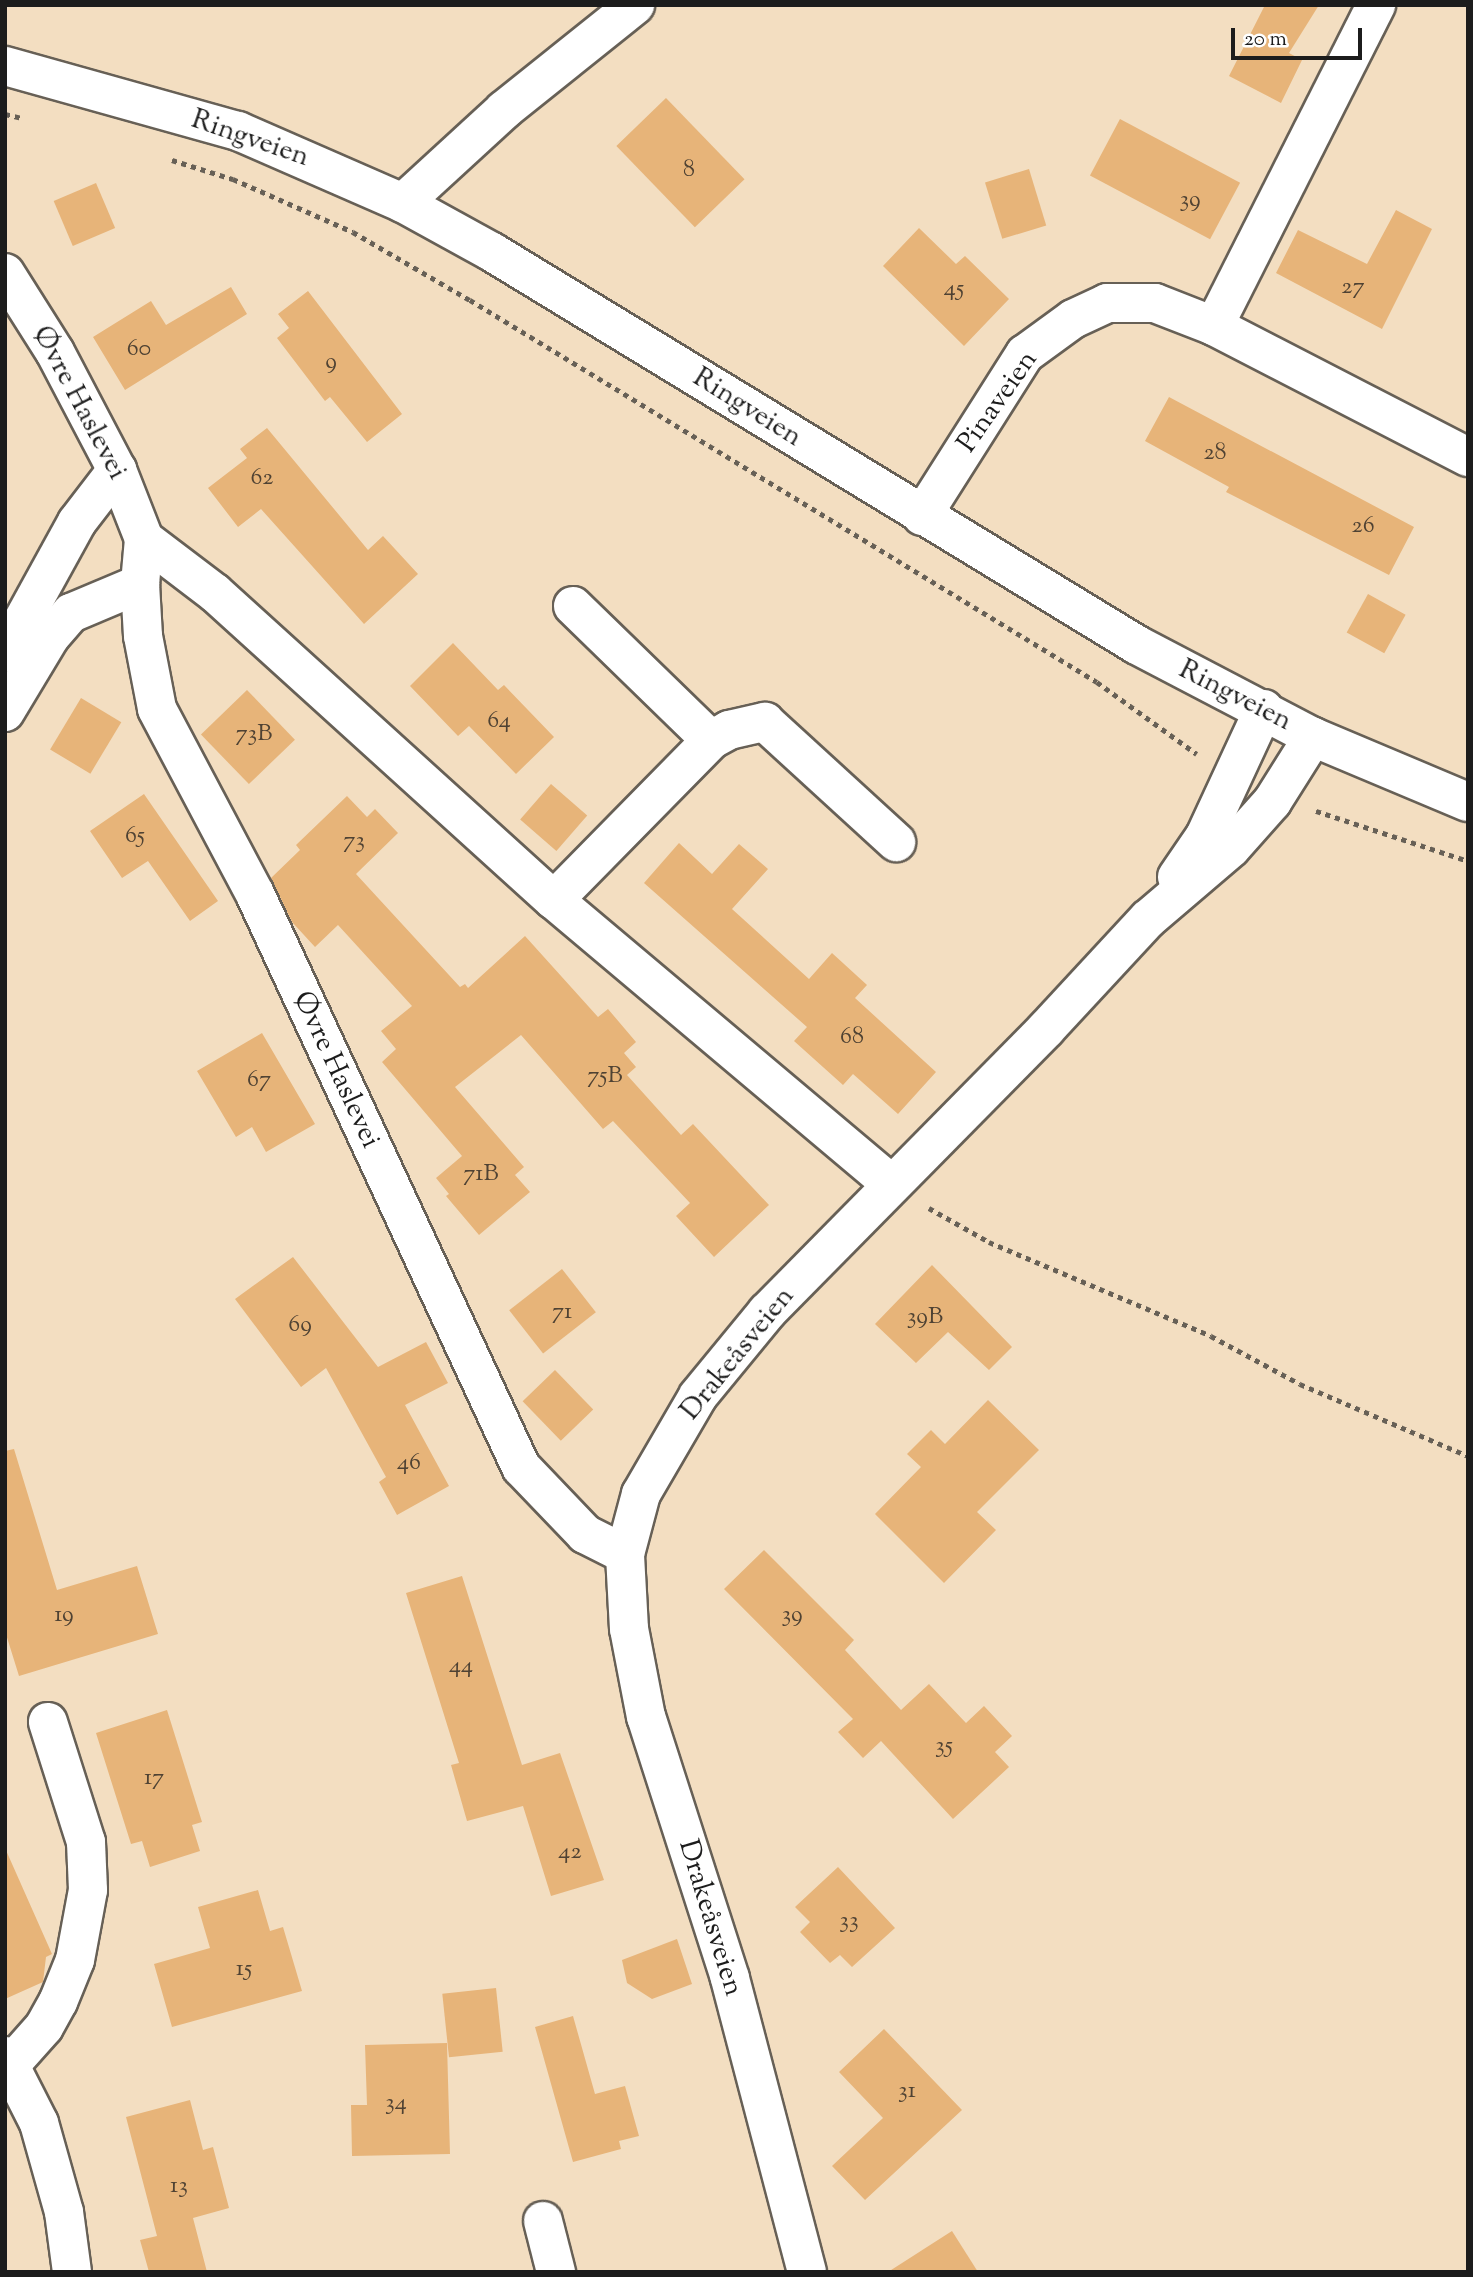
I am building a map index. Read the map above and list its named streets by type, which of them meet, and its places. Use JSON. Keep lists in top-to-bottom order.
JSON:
{
  "streets": {
    "street": [
      "Ringveien",
      "Pinaveien",
      "Øvre Haslevei",
      "Drakeåsveien"
    ]
  },
  "crossings": [
    ["Ringveien", "Pinaveien"],
    ["Ringveien", "Drakeåsveien"],
    ["Øvre Haslevei", "Drakeåsveien"]
  ],
  "house_numbers": [
    "8",
    "39",
    "27",
    "45",
    "60",
    "9",
    "28",
    "62",
    "26",
    "64",
    "73B",
    "65",
    "73",
    "68",
    "75B",
    "67",
    "71B",
    "71",
    "39B",
    "69",
    "46",
    "19",
    "39",
    "44",
    "35",
    "17",
    "42",
    "33",
    "15",
    "31",
    "34",
    "13"
  ],
  "scale_bar": "20 m"
}
